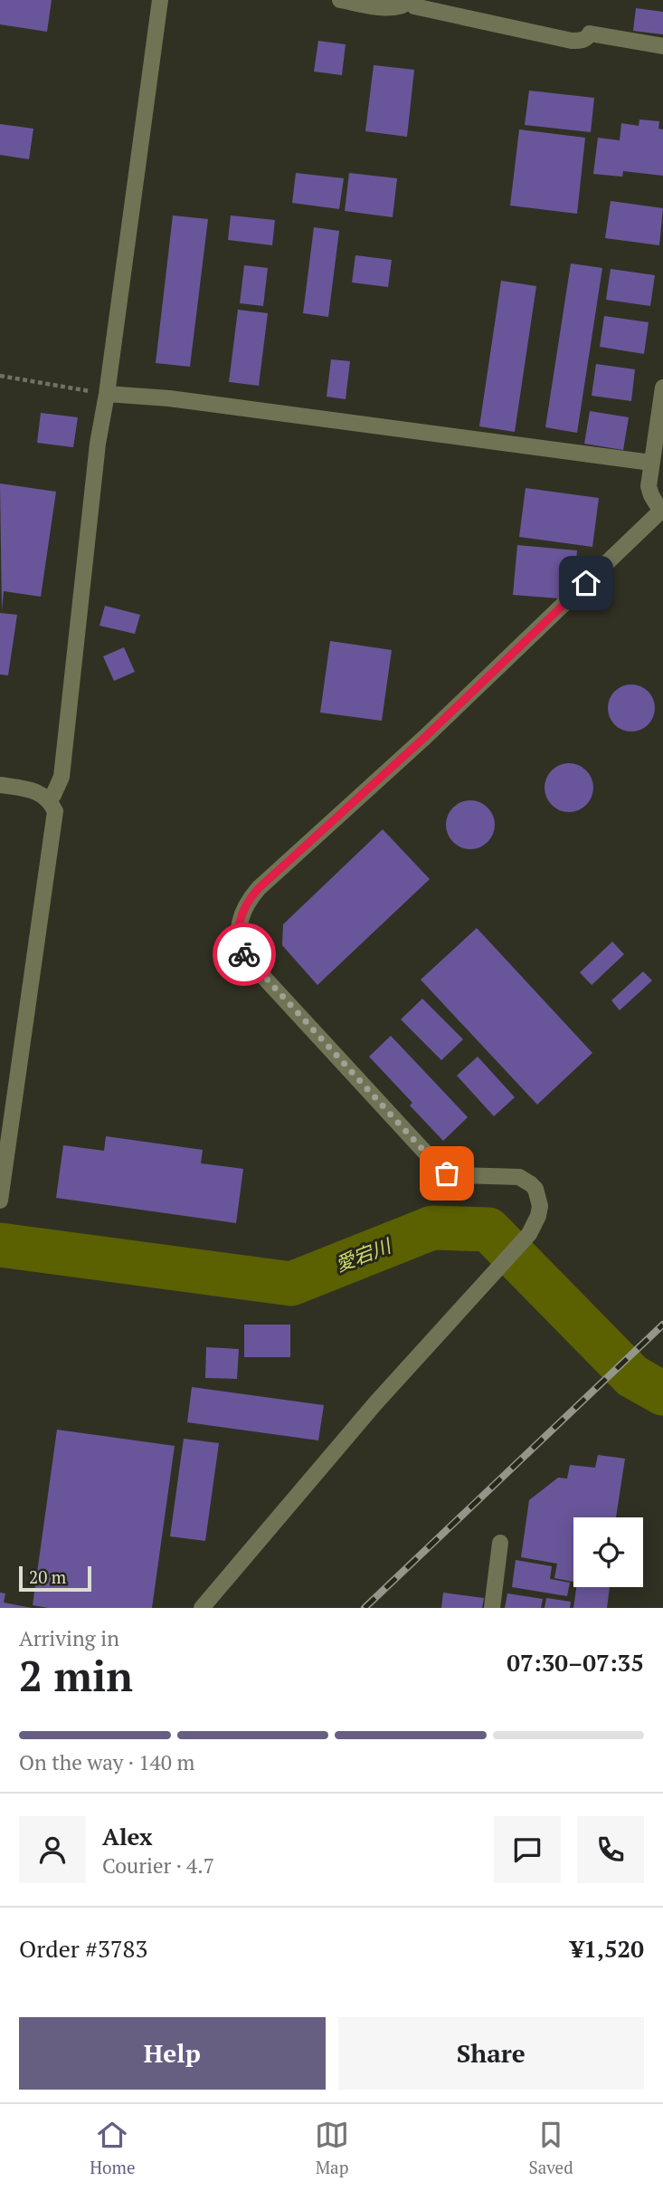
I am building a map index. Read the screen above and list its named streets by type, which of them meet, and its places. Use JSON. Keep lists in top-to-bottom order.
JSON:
{
  "water": ["愛宕川"],
  "scale_bar": "20 m",
  "page": {
    "scale": "20 m",
    "heading": ["2 min", "Arriving in", "07:30–07:35"],
    "panel": [
      "Alex",
      "Courier · 4.7",
      "Order #3783",
      "¥1,520"
    ],
    "bar": "On the way · 140 m",
    "buttons": ["Help", "Share"],
    "tabs": ["Home", "Map", "Saved"]
  }
}
